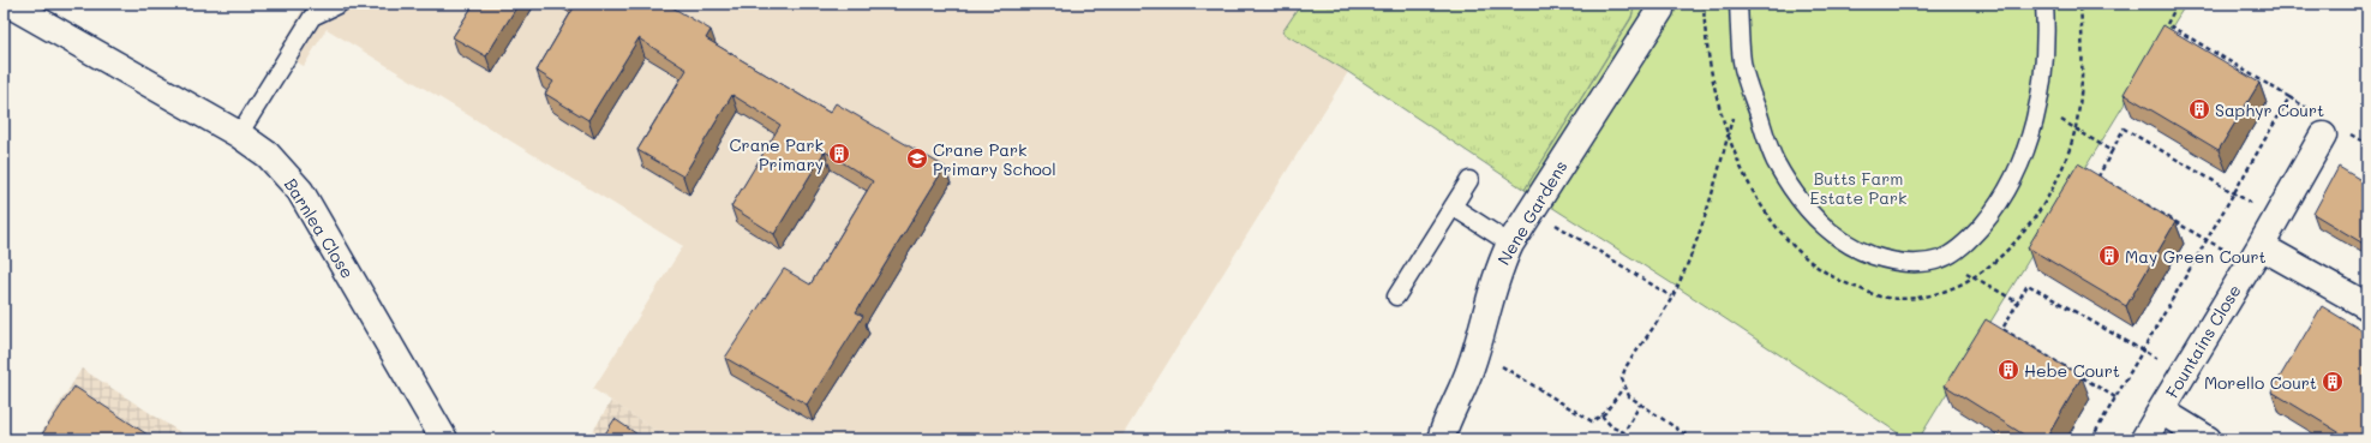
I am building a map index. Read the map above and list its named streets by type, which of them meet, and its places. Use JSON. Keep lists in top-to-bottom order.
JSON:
{
  "streets": {
    "street": ["Nene Gardens", "Barnlea Close", "Fountains Close"]
  },
  "parks": ["Butts Farm Estate Park"],
  "places": {
    "building": [
      "Saphyr Court",
      "Crane Park Primary",
      "May Green Court",
      "Hebe Court",
      "Morello Court"
    ],
    "school or university": ["Crane Park Primary School"]
  }
}
